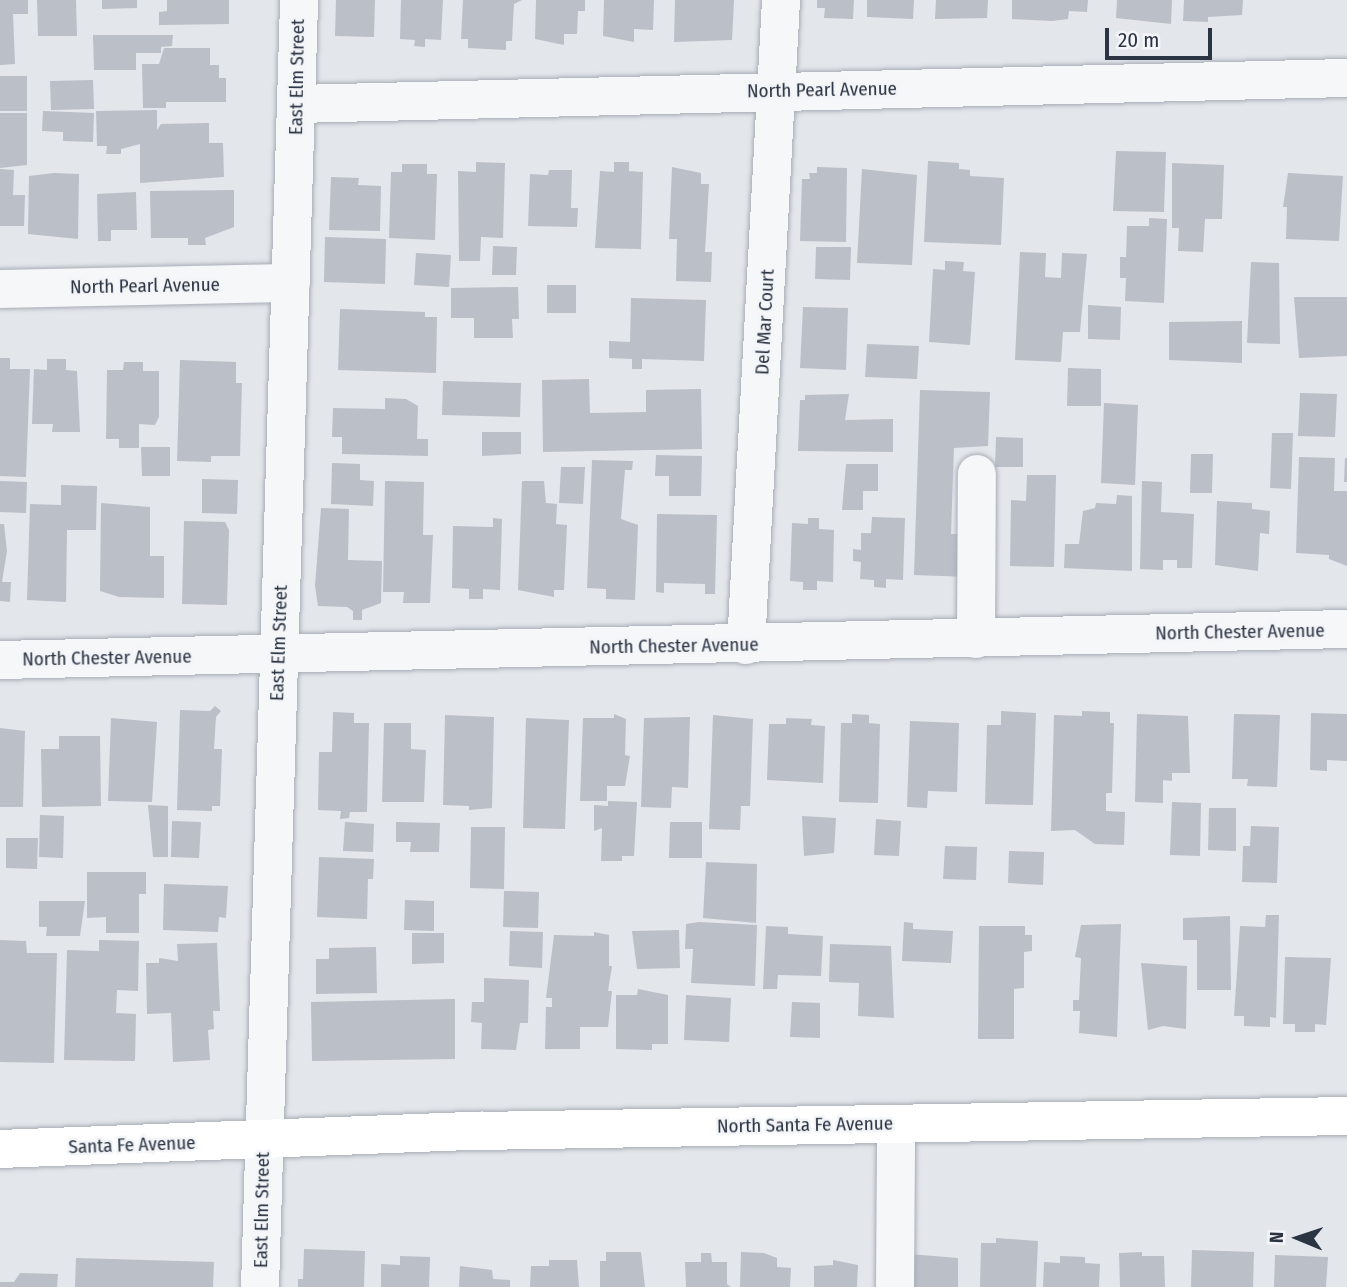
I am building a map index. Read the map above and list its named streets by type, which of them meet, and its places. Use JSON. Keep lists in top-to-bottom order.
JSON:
{
  "streets": {
    "main road": ["North Santa Fe Avenue", "Santa Fe Avenue"],
    "street": [
      "East Elm Street",
      "North Pearl Avenue",
      "Del Mar Court",
      "North Chester Avenue"
    ]
  },
  "crossings": [
    ["East Elm Street", "North Pearl Avenue"],
    ["East Elm Street", "North Chester Avenue"],
    ["East Elm Street", "North Santa Fe Avenue"],
    ["East Elm Street", "Santa Fe Avenue"],
    ["North Pearl Avenue", "Del Mar Court"],
    ["Del Mar Court", "North Chester Avenue"],
    ["North Santa Fe Avenue", "Santa Fe Avenue"]
  ],
  "scale_bar": "20 m",
  "north": "left"
}
